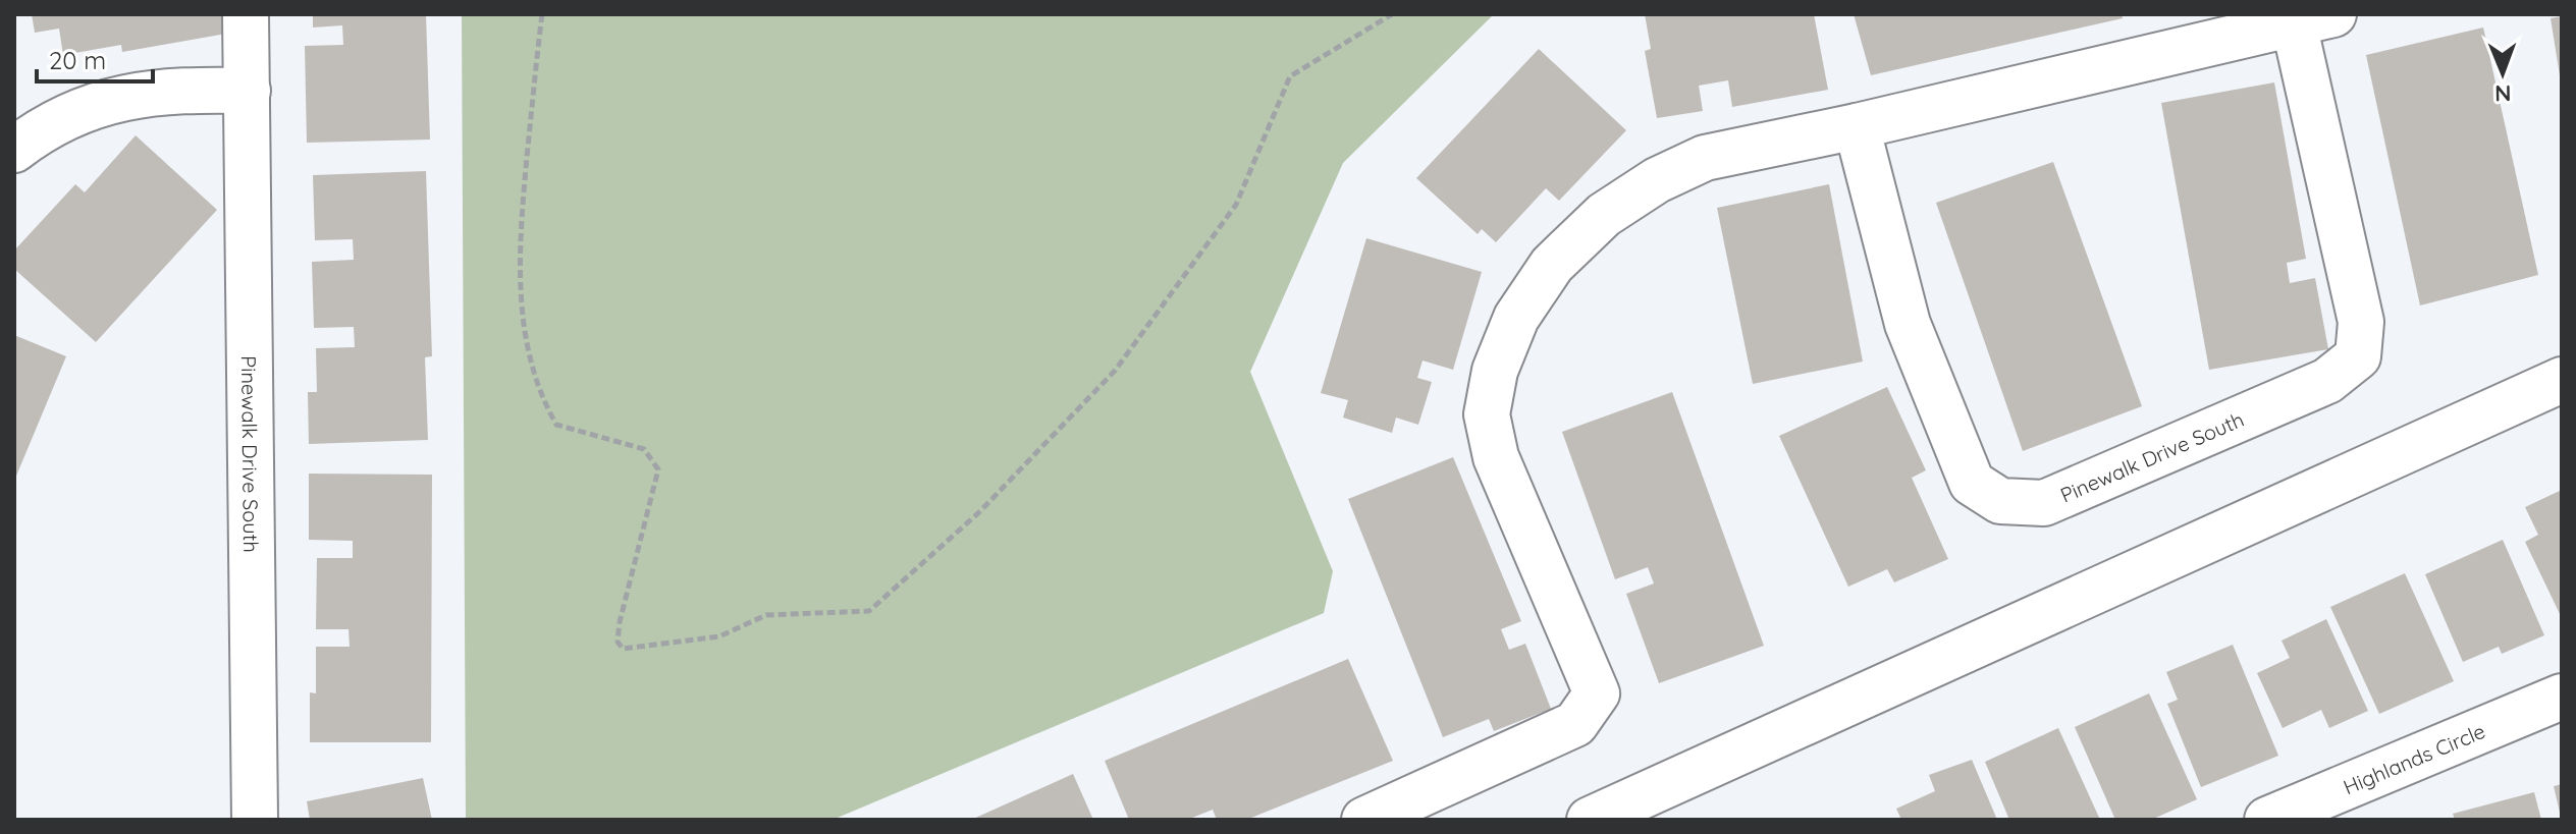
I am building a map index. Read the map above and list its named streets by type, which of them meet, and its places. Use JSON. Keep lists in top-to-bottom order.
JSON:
{
  "streets": {
    "street": ["Pinewalk Drive South", "Highlands Circle"]
  },
  "scale_bar": "20 m",
  "north": "bottom"
}
